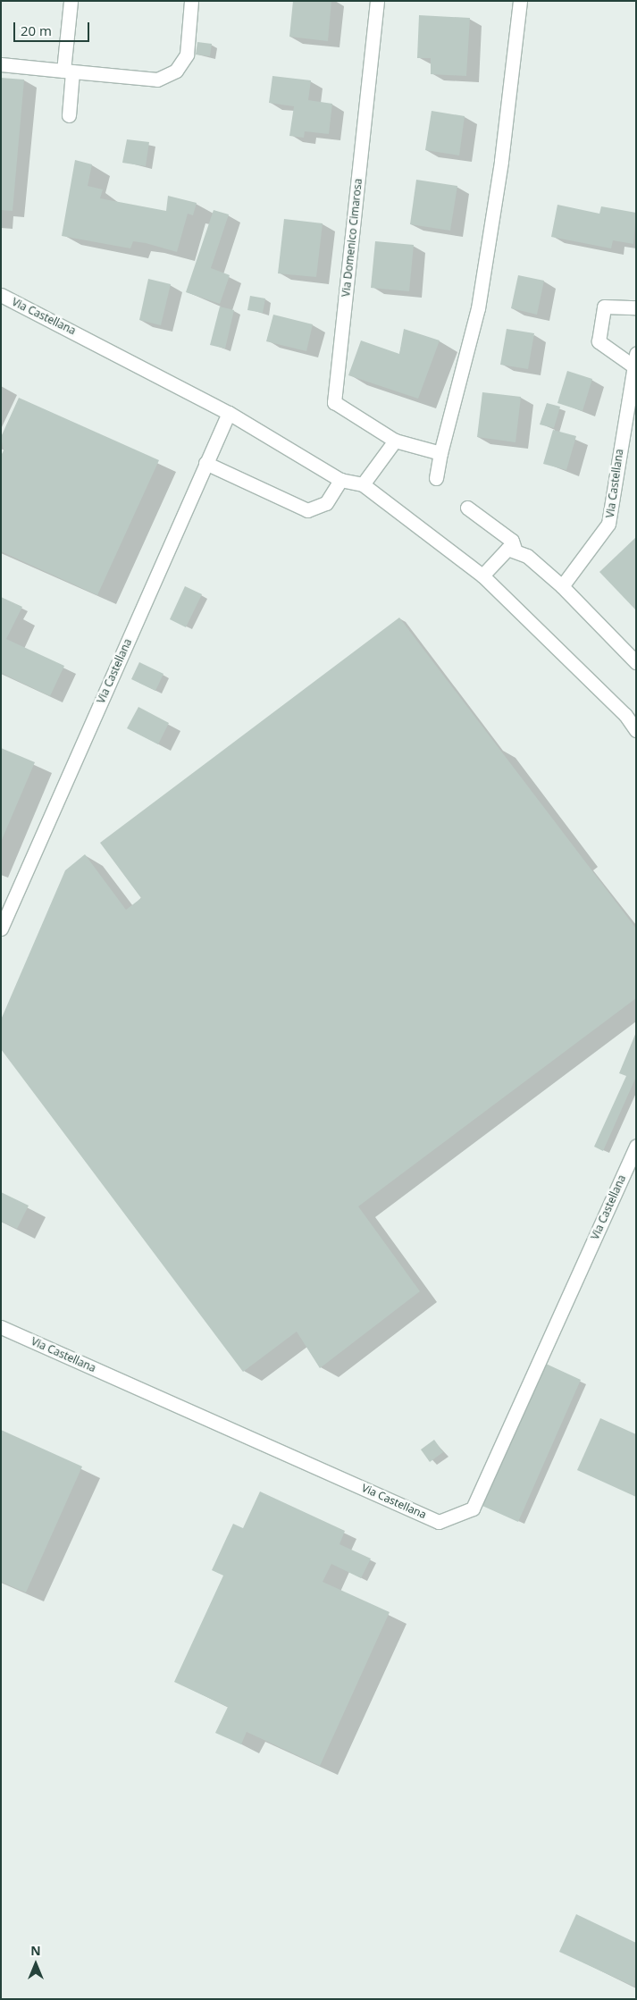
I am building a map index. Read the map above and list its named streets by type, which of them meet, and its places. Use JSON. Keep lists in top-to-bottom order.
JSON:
{
  "streets": {
    "street": ["Via Domenico Cimarosa", "Via Castellana"]
  },
  "scale_bar": "20 m",
  "north": "top"
}
